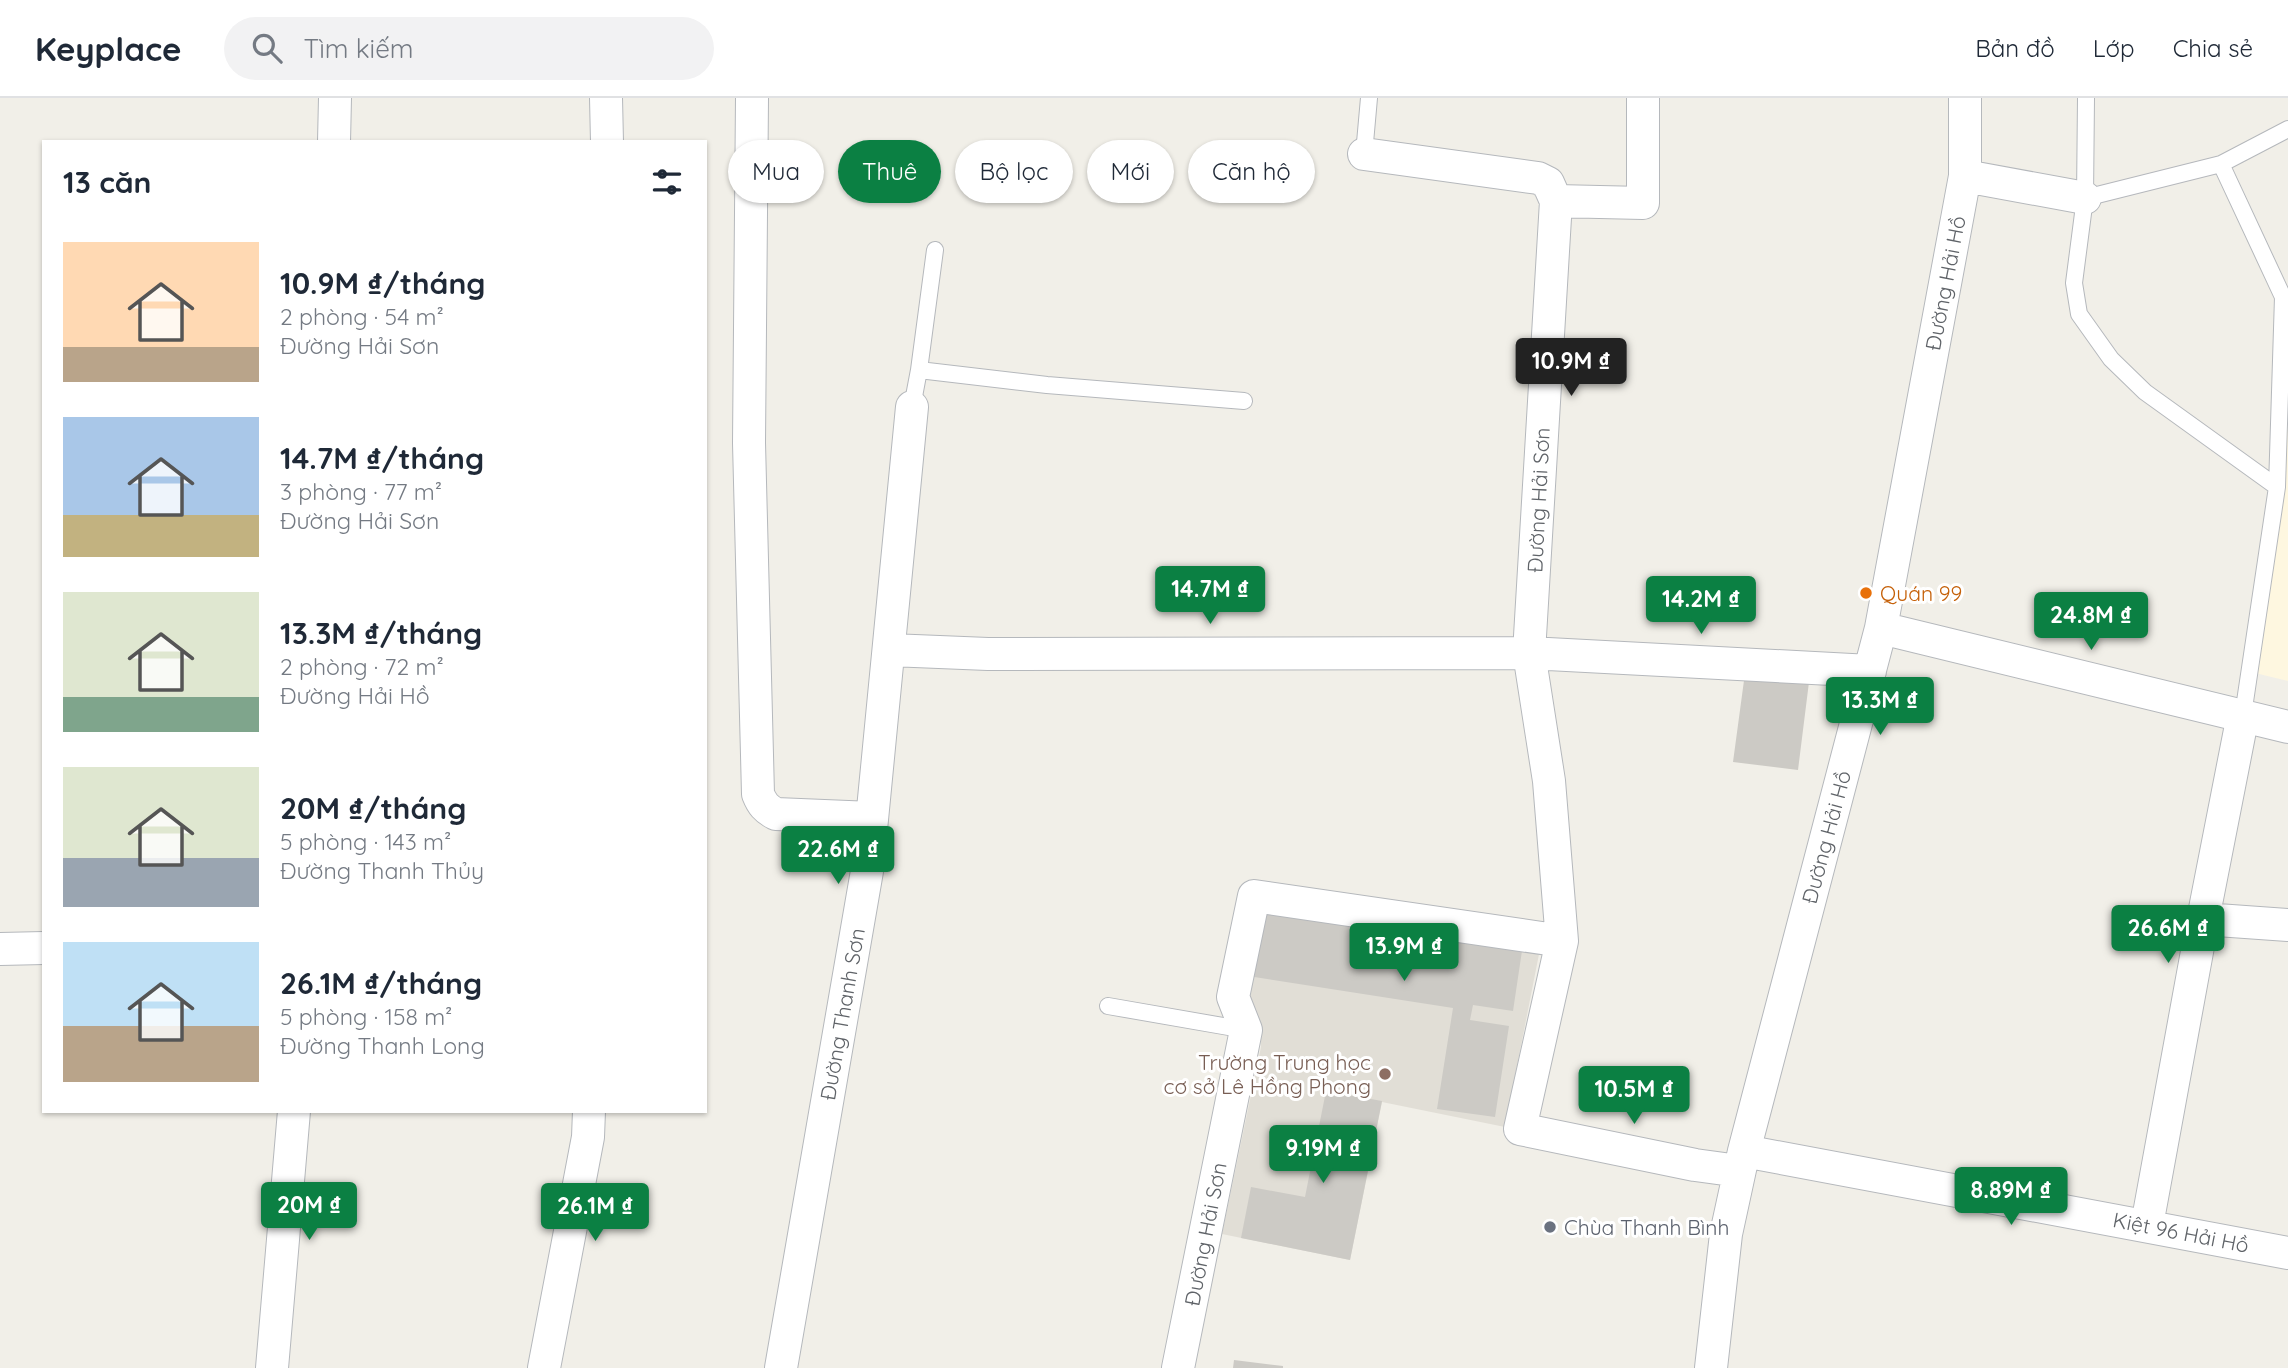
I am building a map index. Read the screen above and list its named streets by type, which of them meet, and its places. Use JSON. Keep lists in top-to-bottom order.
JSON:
{
  "streets": {
    "street": [
      "Đường Hải Hồ",
      "Đường Hải Sơn",
      "Đường Thanh Sơn",
      "Kiệt 96 Hải Hồ"
    ]
  },
  "crossings": [
    ["Đường Hải Hồ", "Kiệt 96 Hải Hồ"],
    ["Đường Hải Sơn", "Kiệt 96 Hải Hồ"]
  ],
  "places": ["Quán 99", "Trường Trung học cơ sở Lê Hồng Phong", "Chùa Thanh Bình"],
  "page": {
    "header": "Keyplace",
    "search": "Tìm kiếm",
    "nav": ["Bản đồ", "Lớp", "Chia sẻ"],
    "chip": [
      "Mua",
      "Thuê",
      "Bộ lọc",
      "Mới",
      "Căn hộ"
    ],
    "heading": "13 căn",
    "list": [
      {
        "name": "10.9M ₫/tháng",
        "note": "2 phòng · 54 m² · Đường Hải Sơn"
      },
      {
        "name": "14.7M ₫/tháng",
        "note": "3 phòng · 77 m² · Đường Hải Sơn"
      },
      {
        "name": "13.3M ₫/tháng",
        "note": "2 phòng · 72 m² · Đường Hải Hồ"
      },
      {
        "name": "20M ₫/tháng",
        "note": "5 phòng · 143 m² · Đường Thanh Thủy"
      },
      {
        "name": "26.1M ₫/tháng",
        "note": "5 phòng · 158 m² · Đường Thanh Long"
      }
    ],
    "price": [
      "10.9M ₫",
      "14.7M ₫",
      "14.2M ₫",
      "24.8M ₫",
      "13.3M ₫",
      "22.6M ₫",
      "26.6M ₫",
      "13.9M ₫",
      "10.5M ₫",
      "9.19M ₫",
      "8.89M ₫",
      "20M ₫",
      "26.1M ₫"
    ]
  }
}
